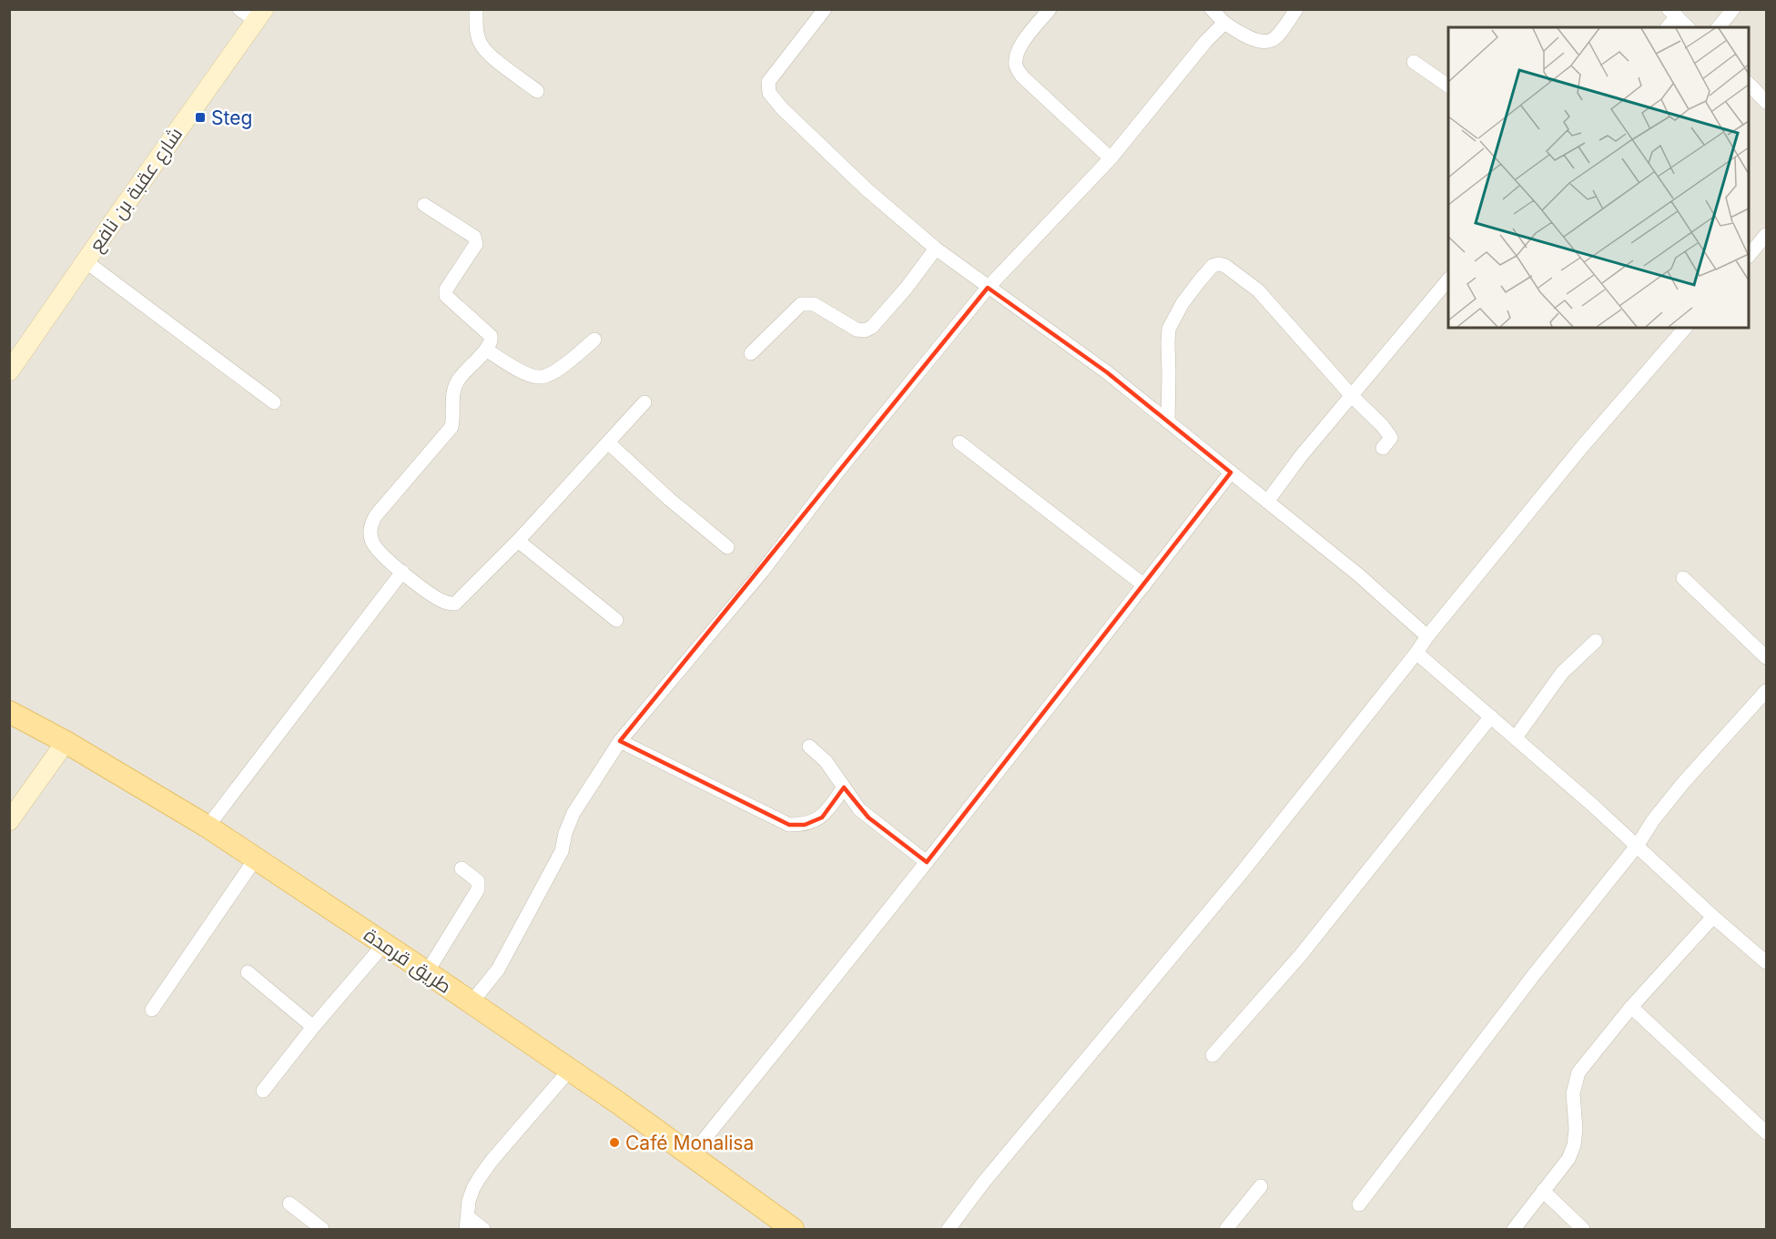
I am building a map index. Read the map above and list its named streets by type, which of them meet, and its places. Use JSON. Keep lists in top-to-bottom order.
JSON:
{
  "streets": {
    "main road": ["شارع عقبة بن نافع", "طريق قرمدة"]
  },
  "places": {
    "transit": ["Steg"],
    "other": ["Café Monalisa"]
  }
}
